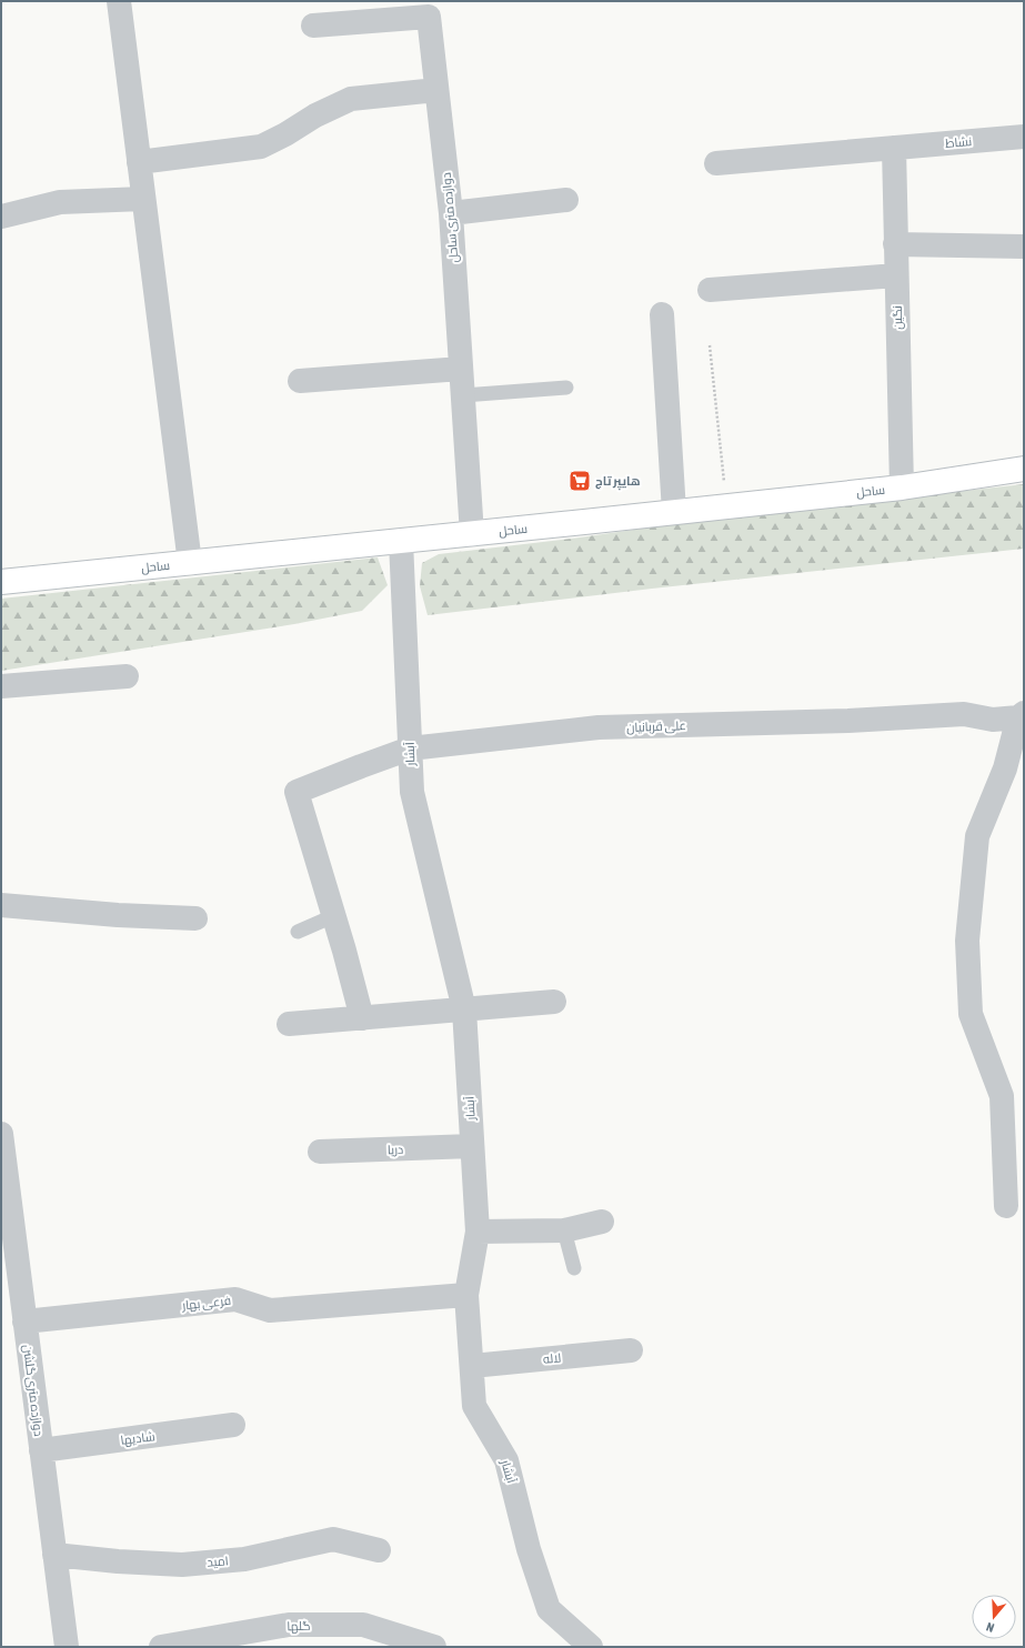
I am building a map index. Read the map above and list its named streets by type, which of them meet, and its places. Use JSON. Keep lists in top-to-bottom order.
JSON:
{
  "streets": {
    "street": [
      "نشاط",
      "دوازده متری ساحل",
      "نگین",
      "ساحل",
      "علی قربانیان",
      "آبشار",
      "دریا",
      "فرعی بهار",
      "لاله",
      "دوازده متری گلشن",
      "شادیها",
      "امید",
      "گلها"
    ]
  },
  "crossings": [
    ["نشاط", "نگین"],
    ["دوازده متری ساحل", "ساحل"],
    ["نگین", "ساحل"],
    ["ساحل", "آبشار"],
    ["علی قربانیان", "آبشار"],
    ["آبشار", "دریا"],
    ["آبشار", "فرعی بهار"],
    ["آبشار", "لاله"],
    ["فرعی بهار", "دوازده متری گلشن"],
    ["دوازده متری گلشن", "شادیها"],
    ["دوازده متری گلشن", "امید"]
  ],
  "places": {
    "supermarket": ["هایپر تاج"]
  },
  "north": "bottom"
}
